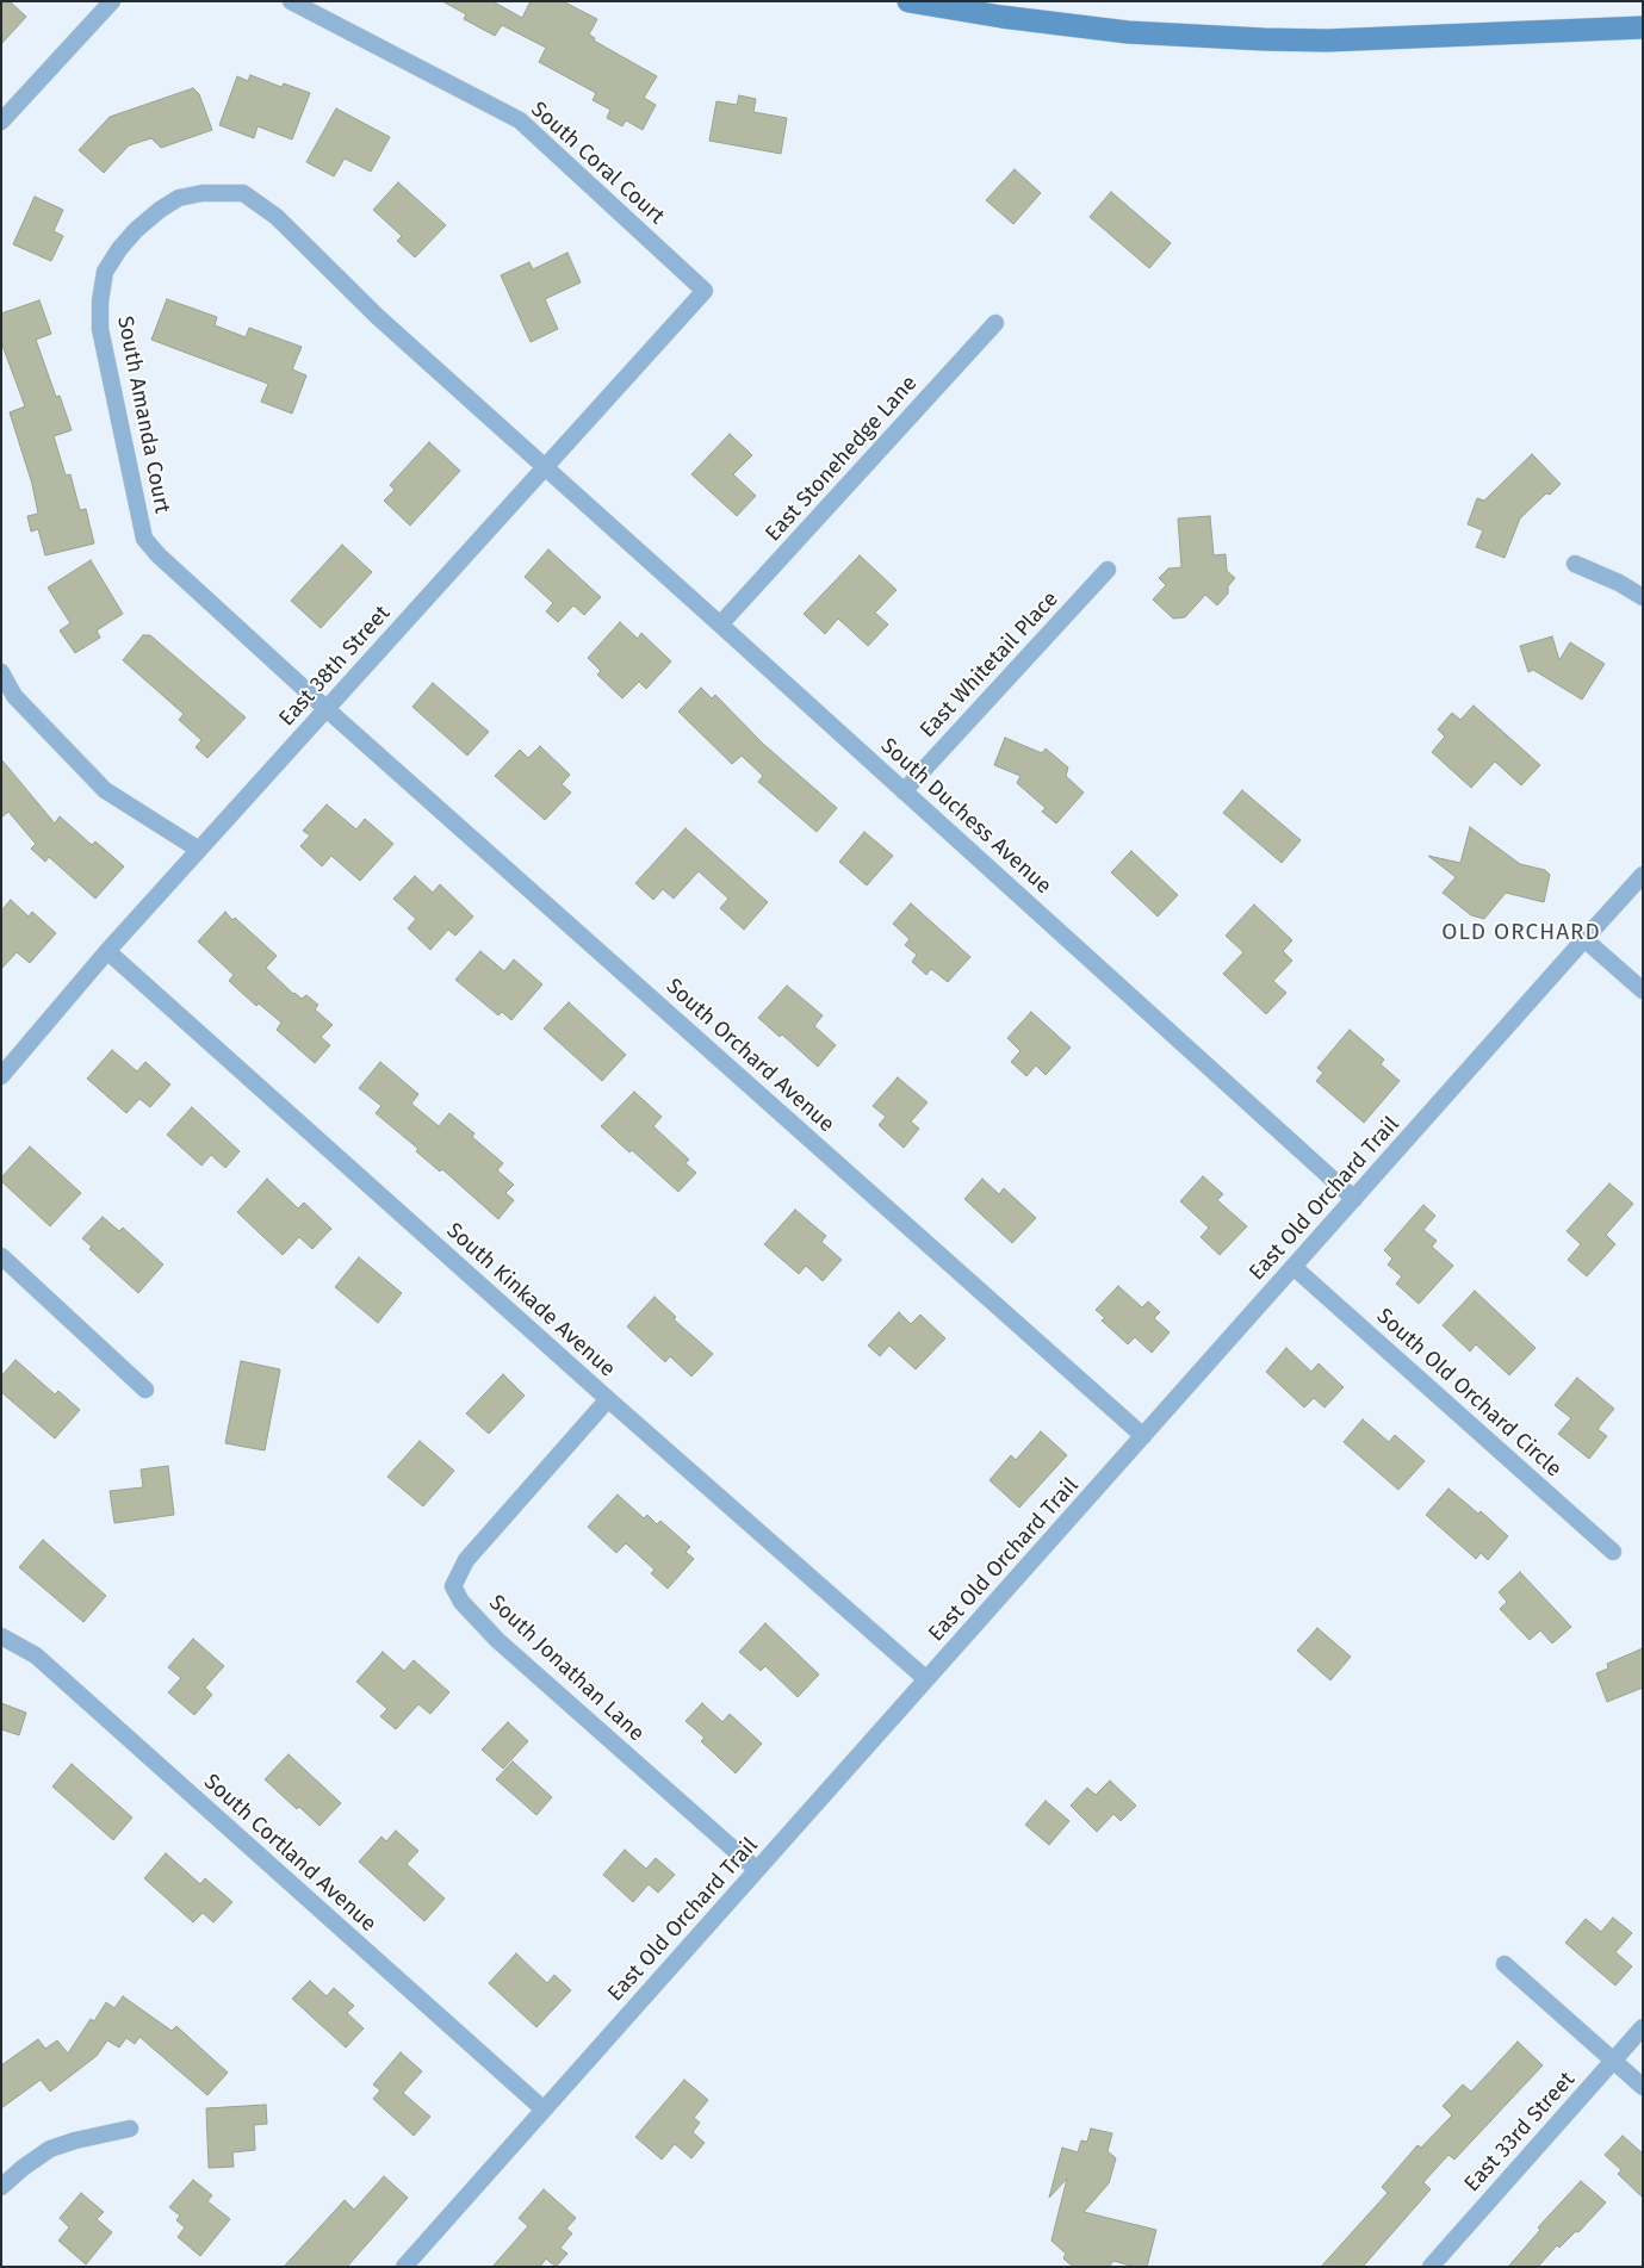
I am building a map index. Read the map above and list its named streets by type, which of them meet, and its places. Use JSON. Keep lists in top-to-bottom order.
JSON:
{
  "streets": {
    "street": [
      "South Coral Court",
      "South Amanda Court",
      "East Stonehedge Lane",
      "East Whitetail Place",
      "East 38th Street",
      "South Duchess Avenue",
      "South Orchard Avenue",
      "East Old Orchard Trail",
      "South Kinkade Avenue",
      "South Old Orchard Circle",
      "South Jonathan Lane",
      "South Cortland Avenue",
      "East 33rd Street"
    ]
  },
  "crossings": [
    ["South Coral Court", "East 38th Street"],
    ["South Amanda Court", "East 38th Street"],
    ["South Amanda Court", "South Duchess Avenue"],
    ["South Amanda Court", "South Orchard Avenue"],
    ["East Stonehedge Lane", "South Duchess Avenue"],
    ["East Whitetail Place", "South Duchess Avenue"],
    ["East 38th Street", "South Duchess Avenue"],
    ["East 38th Street", "South Orchard Avenue"],
    ["East 38th Street", "South Kinkade Avenue"],
    ["South Duchess Avenue", "East Old Orchard Trail"],
    ["South Orchard Avenue", "East Old Orchard Trail"],
    ["East Old Orchard Trail", "South Kinkade Avenue"],
    ["East Old Orchard Trail", "South Old Orchard Circle"],
    ["East Old Orchard Trail", "South Jonathan Lane"],
    ["East Old Orchard Trail", "South Cortland Avenue"],
    ["South Kinkade Avenue", "South Jonathan Lane"]
  ],
  "districts": ["OLD ORCHARD"]
}
